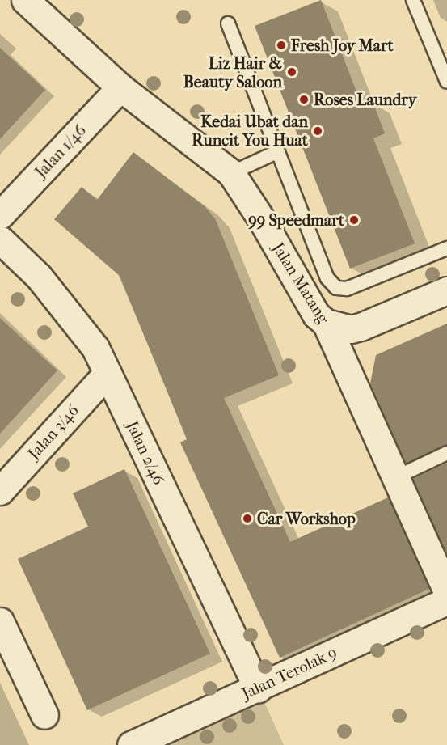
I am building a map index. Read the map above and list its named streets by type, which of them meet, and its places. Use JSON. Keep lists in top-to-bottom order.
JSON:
{
  "streets": {
    "street": [
      "Jalan 1/46",
      "Jalan Matang",
      "Jalan 3/46",
      "Jalan 2/46",
      "Jalan Terolak 9"
    ]
  },
  "crossings": [
    ["Jalan 1/46", "Jalan Matang"],
    ["Jalan 3/46", "Jalan 2/46"],
    ["Jalan 2/46", "Jalan Terolak 9"]
  ],
  "places": [
    "Fresh Joy Mart",
    "Liz Hair & Beauty Saloon",
    "Roses Laundry",
    "Kedai Ubat dan Runcit You Huat",
    "99 Speedmart",
    "Car Workshop"
  ]
}
